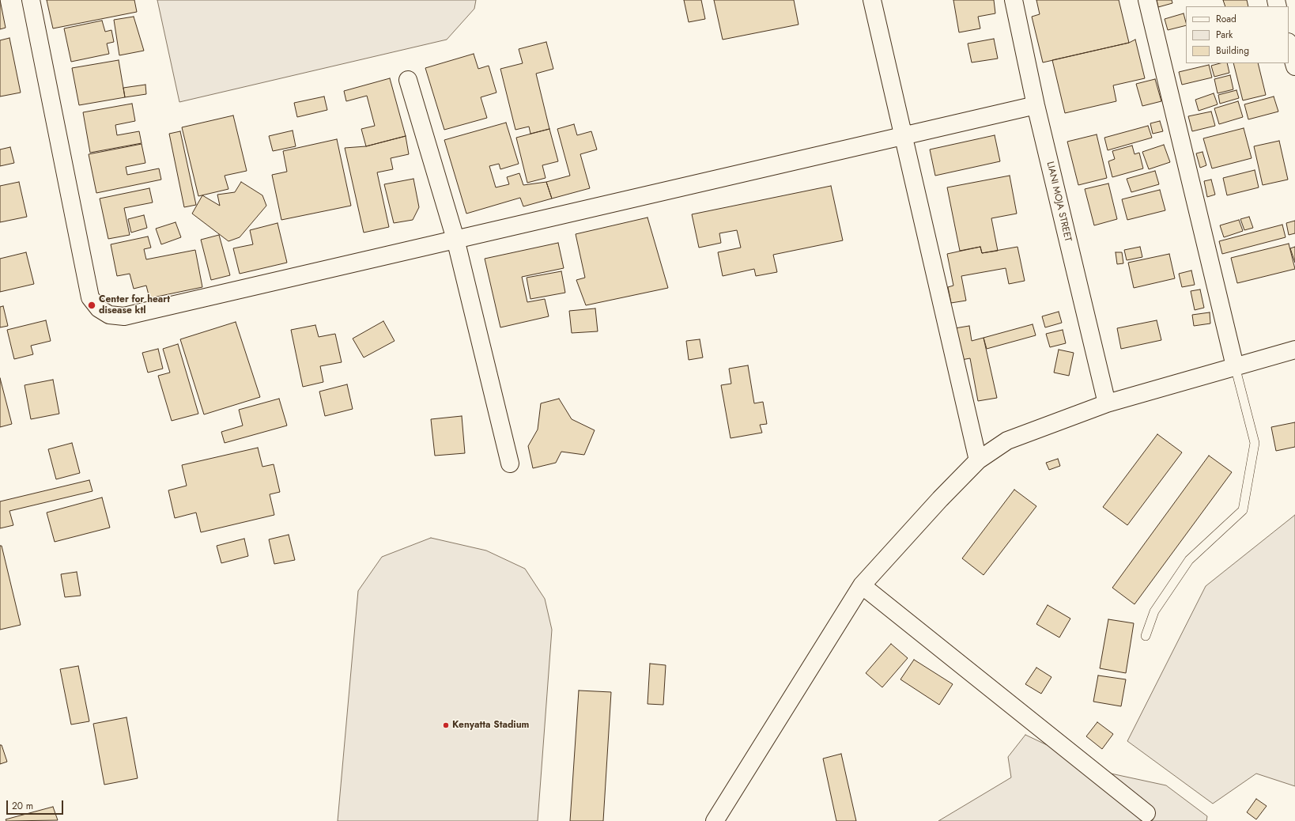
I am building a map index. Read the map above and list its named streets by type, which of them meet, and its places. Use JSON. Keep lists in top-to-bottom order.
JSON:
{
  "streets": {
    "street": ["LIANI MOJA STREET"]
  },
  "places": ["Center for heart disease ktl", "Kenyatta Stadium"],
  "legend": ["Road", "Park", "Building"],
  "scale_bar": "20 m"
}
